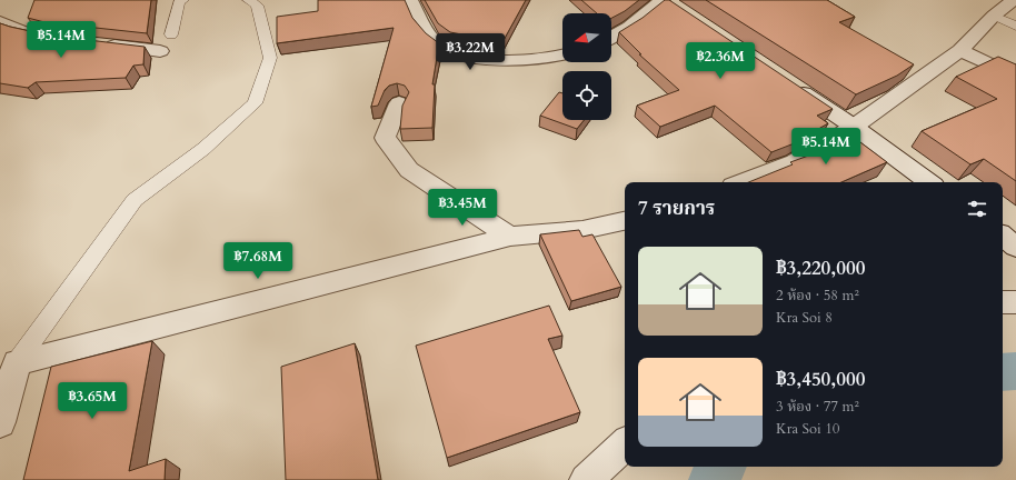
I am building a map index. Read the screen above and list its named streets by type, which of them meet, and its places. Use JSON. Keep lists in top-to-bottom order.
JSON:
{
  "north": "left",
  "page": {
    "price": [
      "฿5.14M",
      "฿3.22M",
      "฿2.36M",
      "฿5.14M",
      "฿3.45M",
      "฿7.68M",
      "฿3.65M"
    ],
    "heading": "7 รายการ",
    "list": [
      {
        "name": "฿3,220,000",
        "note": "2 ห้อง · 58 m² · Kra Soi 8"
      },
      {
        "name": "฿3,450,000",
        "note": "3 ห้อง · 77 m² · Kra Soi 10"
      }
    ]
  }
}
